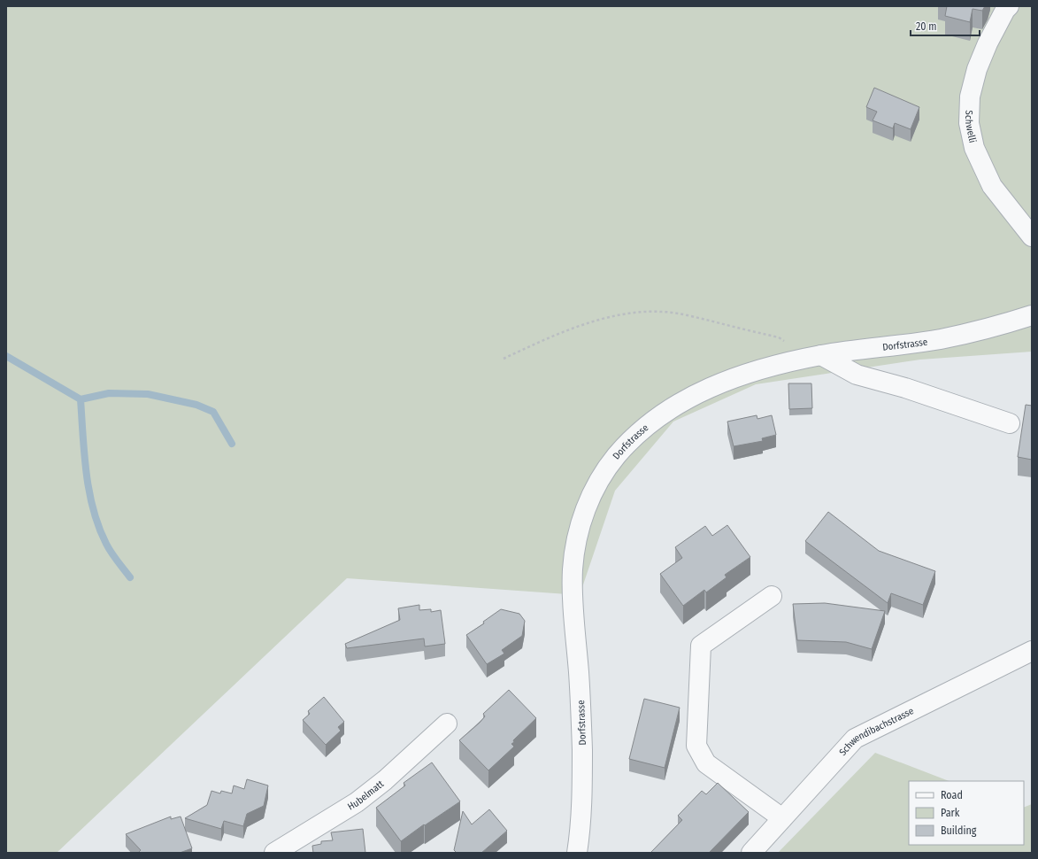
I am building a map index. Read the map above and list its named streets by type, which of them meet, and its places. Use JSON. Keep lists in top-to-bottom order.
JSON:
{
  "streets": {
    "street": [
      "Schwelli",
      "Dorfstrasse",
      "Schwendibachstrasse",
      "Hubelmatt"
    ]
  },
  "legend": ["Road", "Park", "Building"],
  "scale_bar": "20 m"
}
